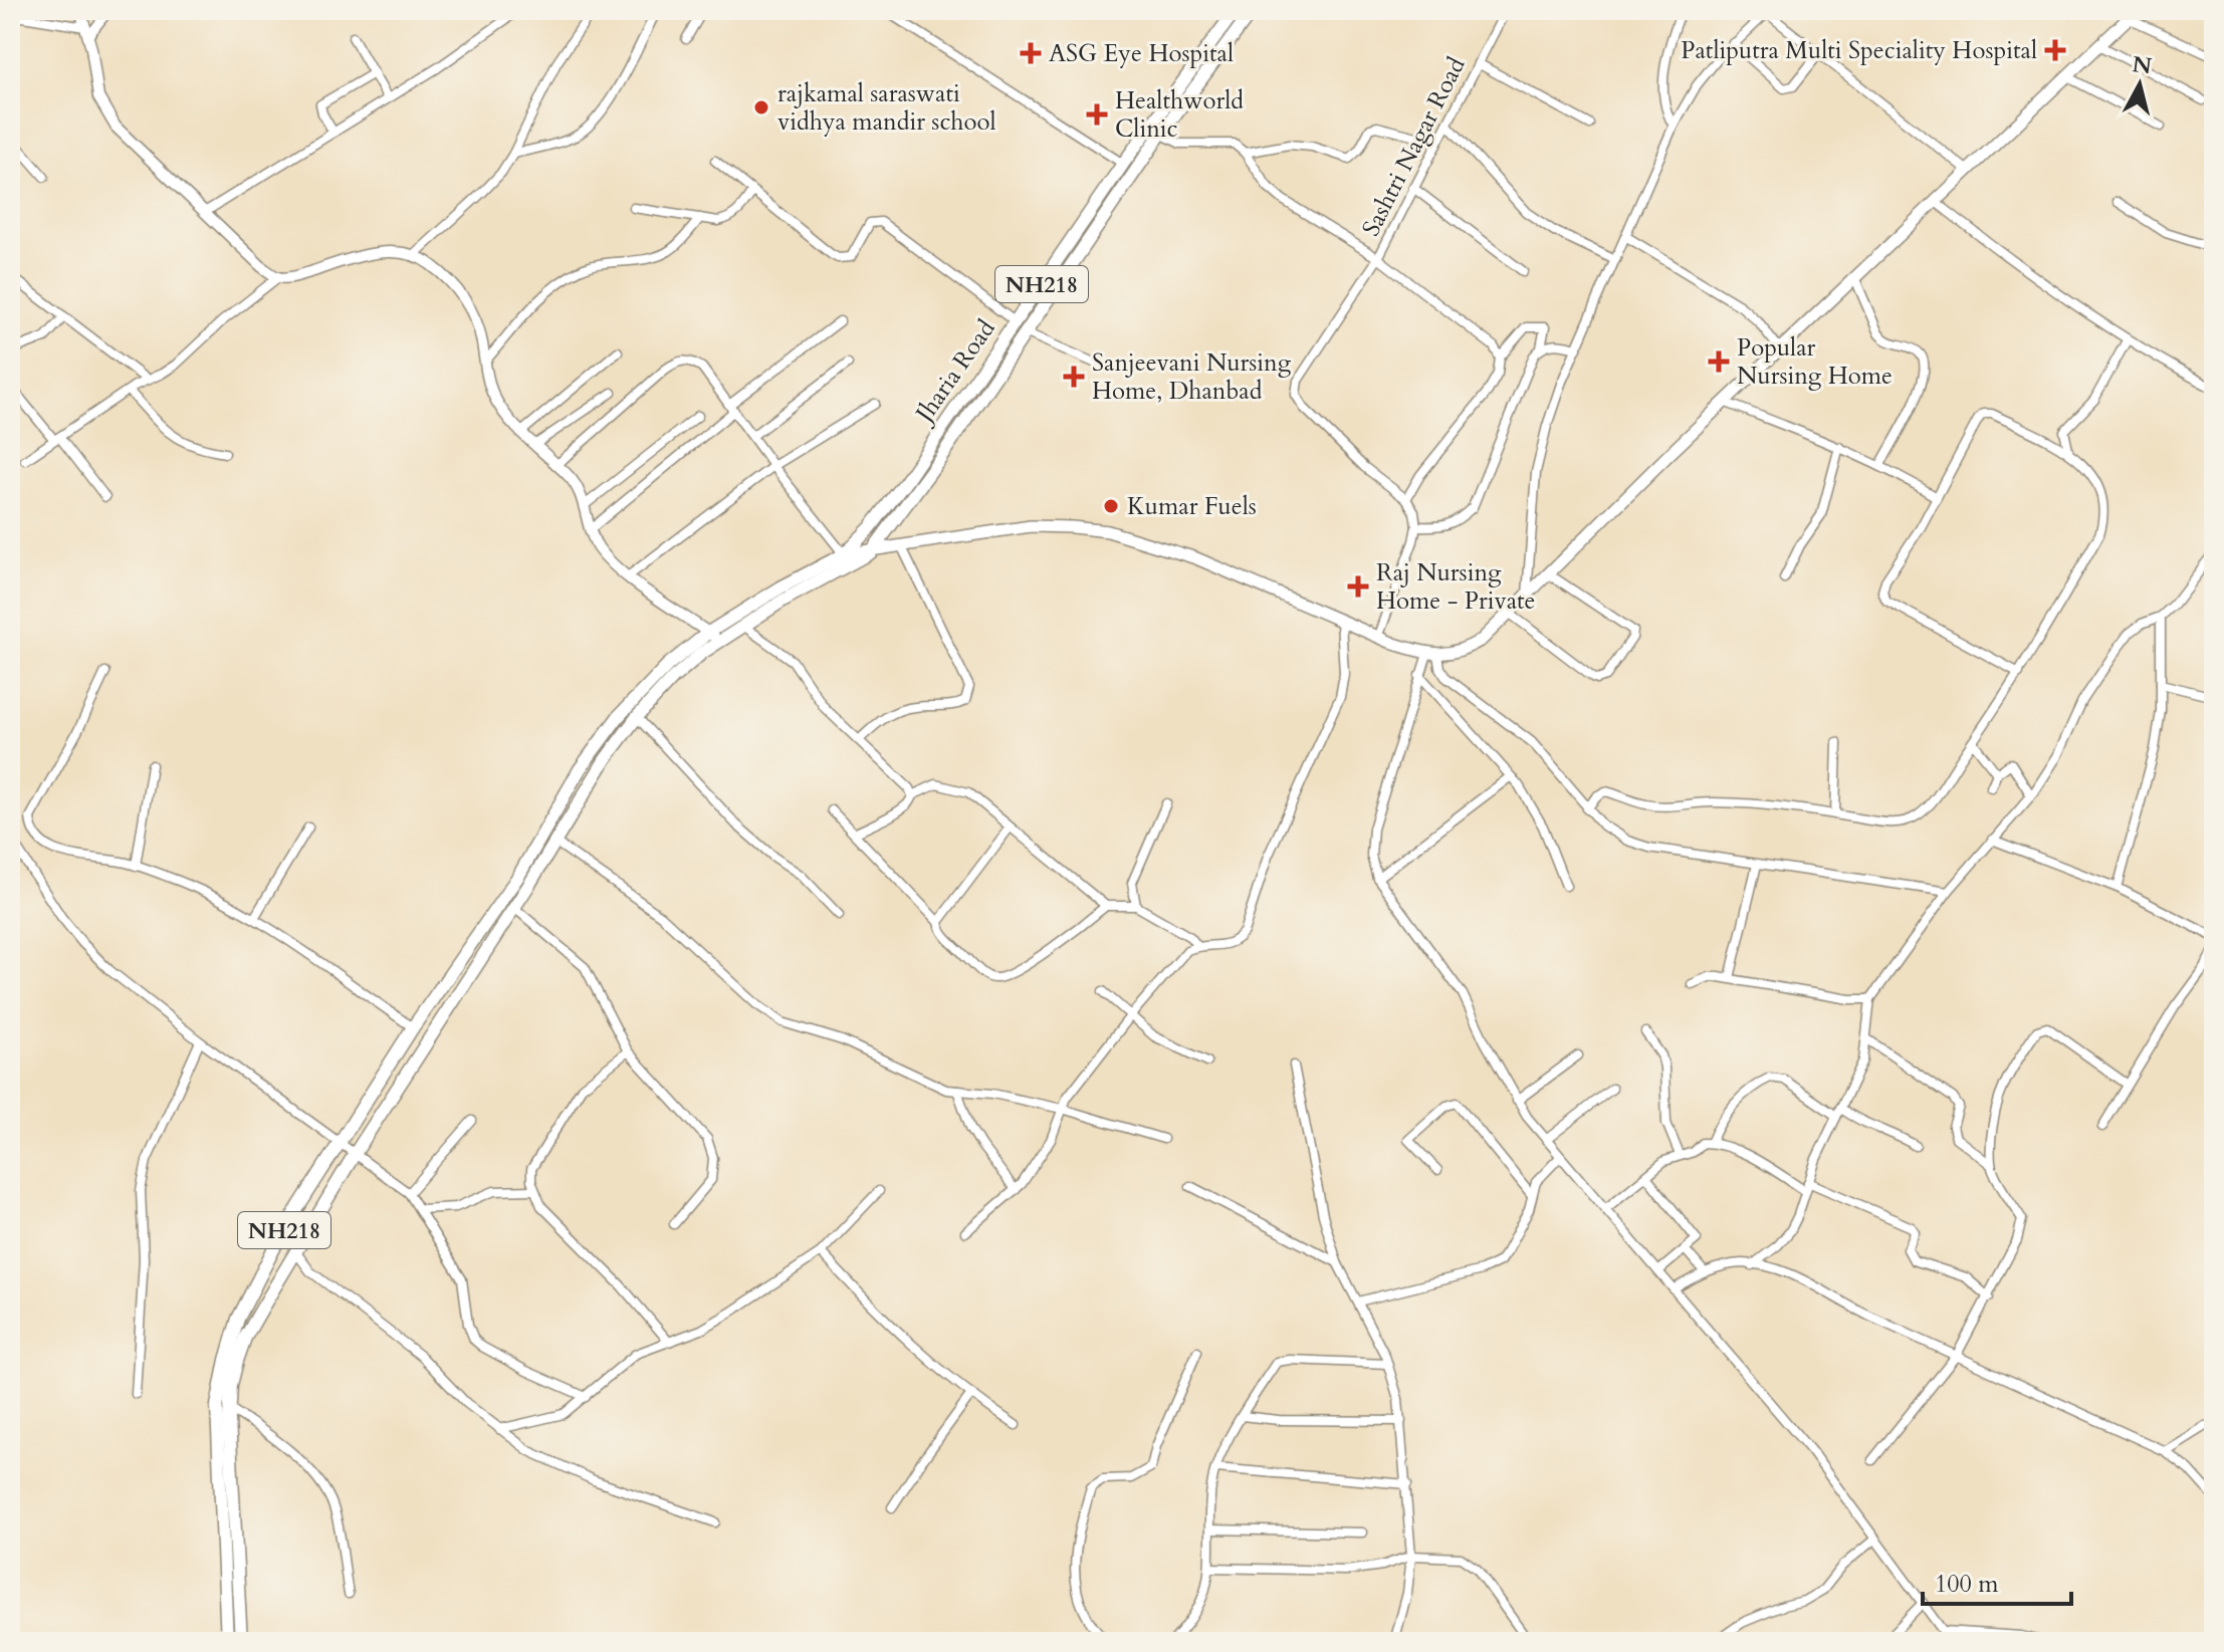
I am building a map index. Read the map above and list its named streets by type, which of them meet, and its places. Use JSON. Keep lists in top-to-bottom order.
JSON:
{
  "streets": {
    "highway": ["NH218", "Jharia Road"],
    "street": ["Sashtri Nagar Road"]
  },
  "crossings": [
    ["NH218", "Jharia Road"]
  ],
  "places": {
    "health": [
      "Patliputra Multi Speciality Hospital",
      "ASG Eye Hospital",
      "Healthworld Clinic",
      "Popular Nursing Home",
      "Sanjeevani Nursing Home, Dhanbad",
      "Raj Nursing Home - Private"
    ],
    "other": ["rajkamal saraswati vidhya mandir school", "Kumar Fuels"]
  },
  "scale_bar": "100 m",
  "north": "top"
}
